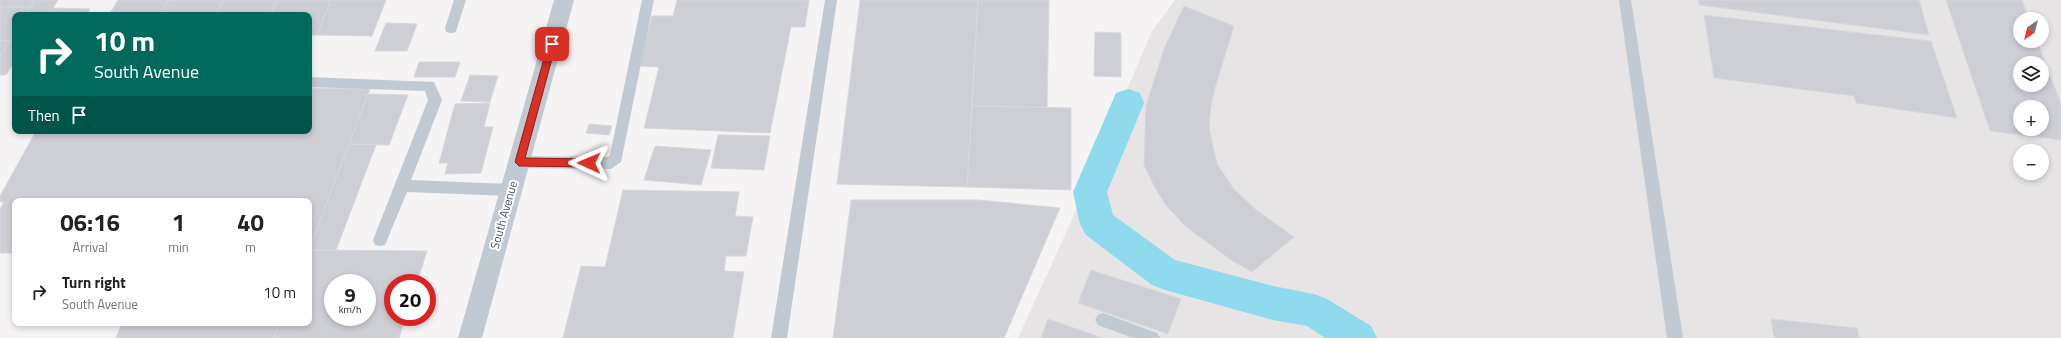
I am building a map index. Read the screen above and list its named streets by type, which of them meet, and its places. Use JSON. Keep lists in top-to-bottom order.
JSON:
{
  "streets": {
    "street": ["South Avenue"]
  },
  "north": "bottom left",
  "page": {
    "map_buttons": ["+", "−"],
    "turn": ["10 m", "South Avenue"],
    "then": "Then",
    "eta": [
      "06:16",
      "Arrival",
      "1",
      "min",
      "40",
      "m"
    ],
    "list": [
      {
        "name": "Turn right",
        "note": "South Avenue",
        "value": "10 m"
      }
    ],
    "speed": "9 km/h",
    "limit": "20"
  }
}
